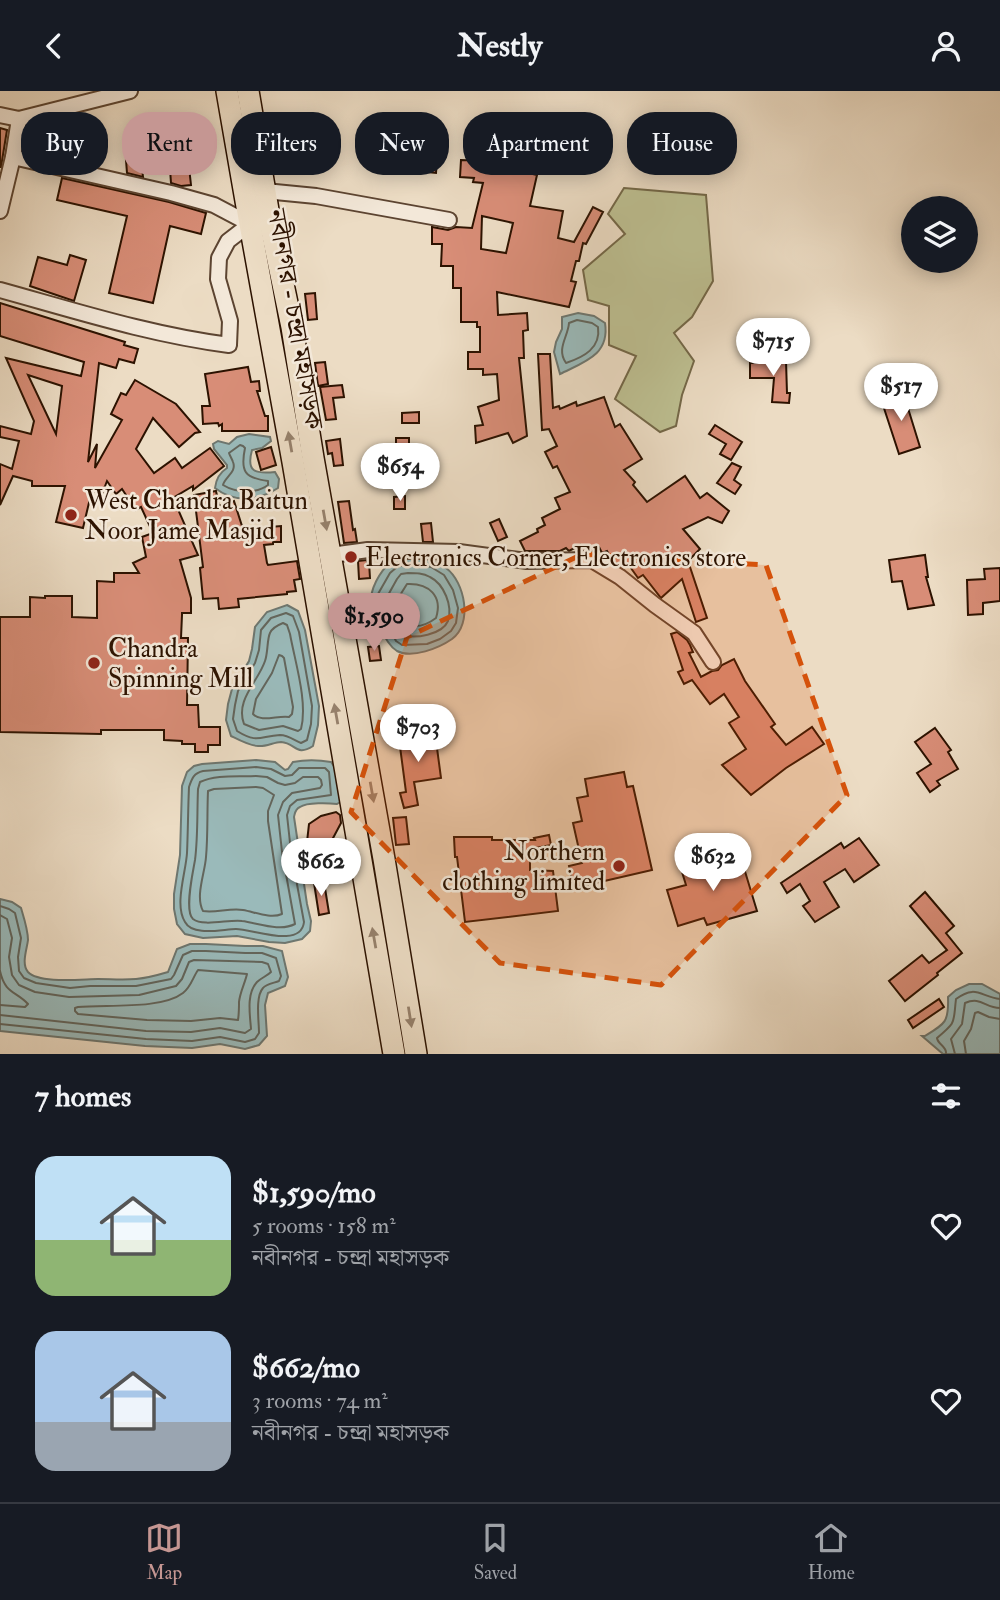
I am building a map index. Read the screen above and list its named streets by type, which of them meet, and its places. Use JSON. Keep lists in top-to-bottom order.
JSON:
{
  "streets": {
    "highway": ["নবীনগর - চন্দ্রা মহাসড়ক"]
  },
  "places": [
    "West Chandra Baitun Noor Jame Masjid",
    "Electronics Corner, Electronics store",
    "Chandra Spinning Mill",
    "Northern clothing limited"
  ],
  "page": {
    "header": "Nestly",
    "chip": [
      "Buy",
      "Rent",
      "Filters",
      "New",
      "Apartment",
      "House"
    ],
    "price": [
      "$715",
      "$517",
      "$654",
      "$1,590",
      "$703",
      "$632",
      "$662"
    ],
    "heading": "7 homes",
    "list": [
      {
        "name": "$1,590/mo",
        "note": "5 rooms · 158 m² · নবীনগর - চন্দ্রা মহাসড়ক"
      },
      {
        "name": "$662/mo",
        "note": "3 rooms · 74 m² · নবীনগর - চন্দ্রা মহাসড়ক"
      }
    ],
    "tabs": ["Map", "Saved", "Home"]
  }
}
